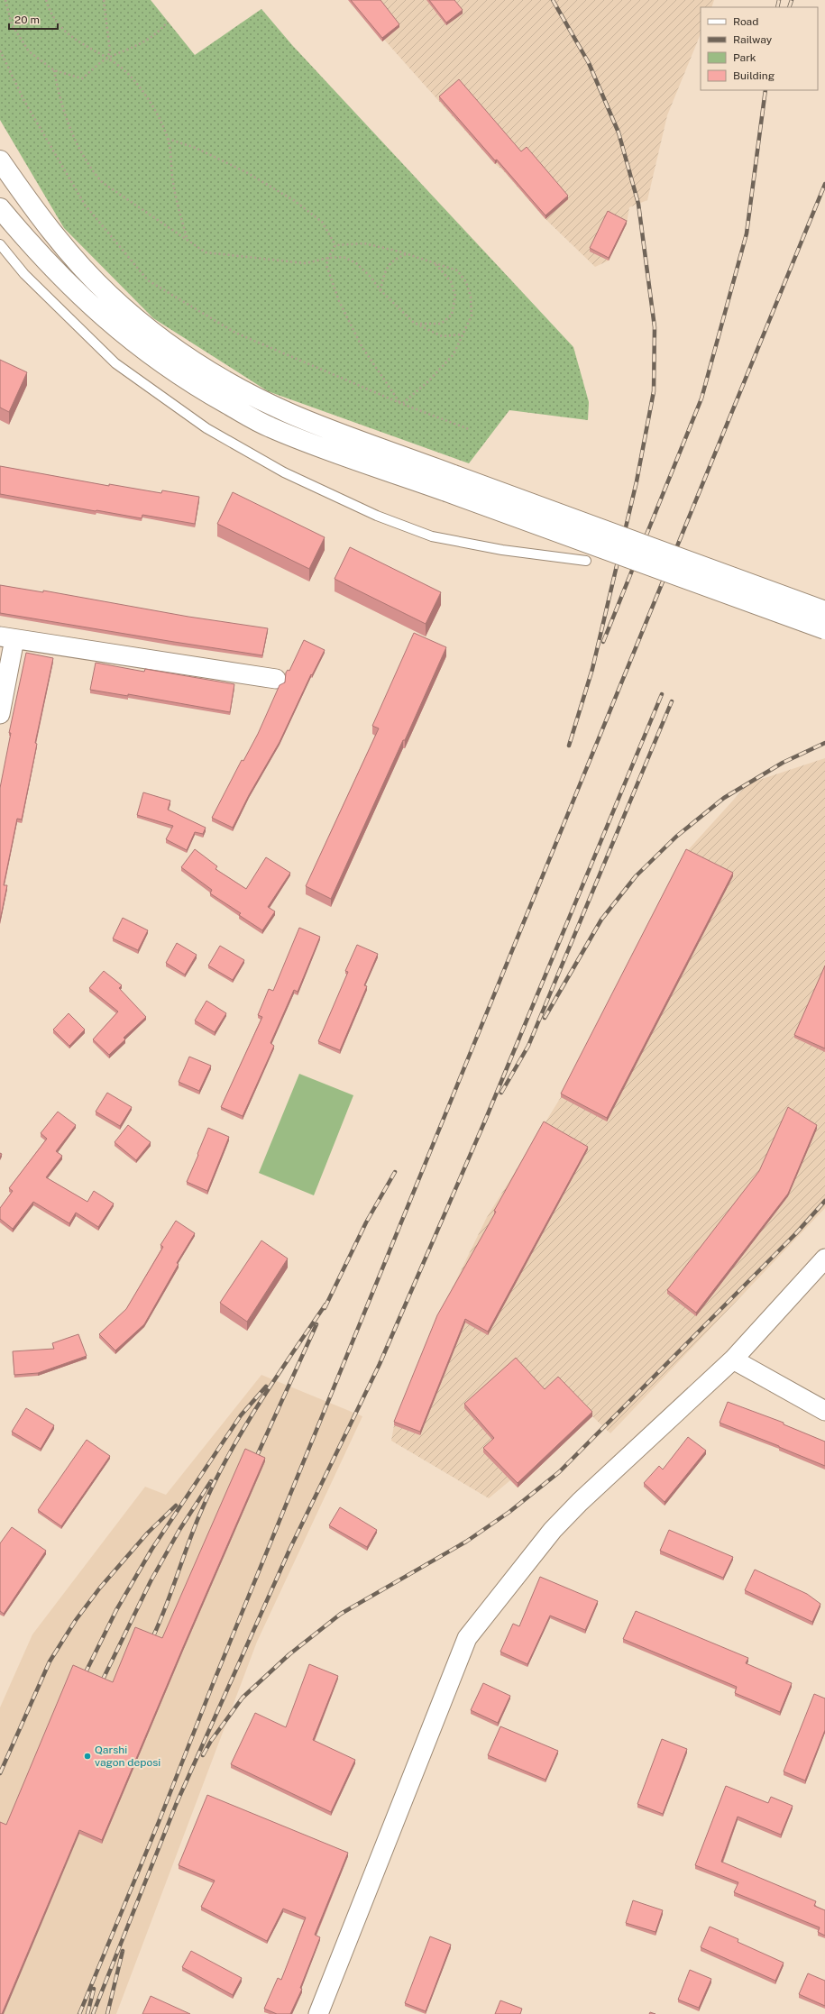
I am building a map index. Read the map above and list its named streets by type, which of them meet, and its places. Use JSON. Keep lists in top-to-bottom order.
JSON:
{
  "places": ["Qarshi vagon deposi"],
  "legend": [
    "Road",
    "Railway",
    "Park",
    "Building"
  ],
  "scale_bar": "20 m"
}
